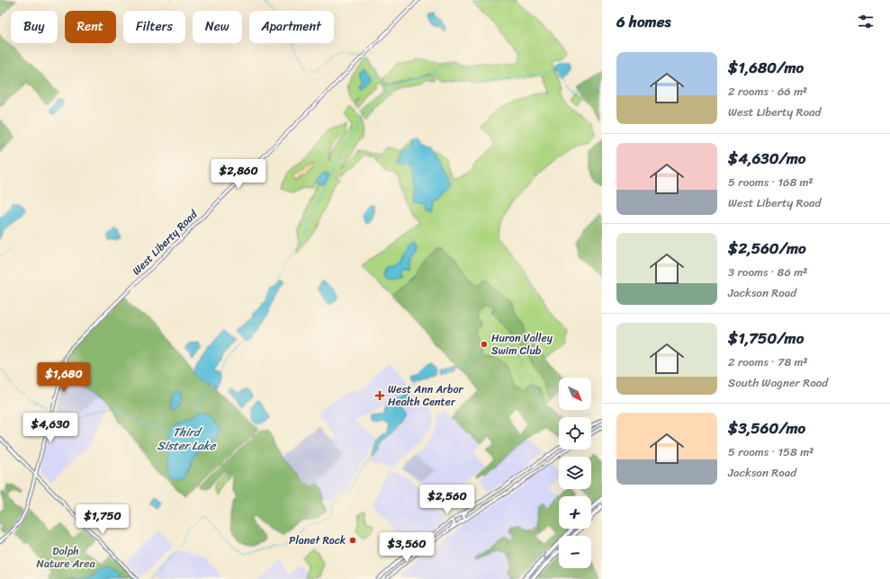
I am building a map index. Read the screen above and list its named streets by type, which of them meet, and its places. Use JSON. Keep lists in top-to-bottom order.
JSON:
{
  "streets": {
    "main road": ["West Liberty Road"]
  },
  "water": ["Third Sister Lake"],
  "parks": ["Dolph Nature Area"],
  "places": {
    "other": ["Huron Valley Swim Club", "Planet Rock"],
    "health": ["West Ann Arbor Health Center"]
  },
  "north": "bottom right",
  "page": {
    "heading": "6 homes",
    "chip": [
      "Buy",
      "Rent",
      "Filters",
      "New",
      "Apartment"
    ],
    "list": [
      {
        "name": "$1,680/mo",
        "note": "2 rooms · 66 m² · West Liberty Road"
      },
      {
        "name": "$4,630/mo",
        "note": "5 rooms · 168 m² · West Liberty Road"
      },
      {
        "name": "$2,560/mo",
        "note": "3 rooms · 86 m² · Jackson Road"
      },
      {
        "name": "$1,750/mo",
        "note": "2 rooms · 78 m² · South Wagner Road"
      },
      {
        "name": "$3,560/mo",
        "note": "5 rooms · 158 m² · Jackson Road"
      }
    ],
    "price": [
      "$2,860",
      "$1,680",
      "$4,630",
      "$2,560",
      "$1,750",
      "$3,560"
    ],
    "map_buttons": ["+", "−"]
  }
}
